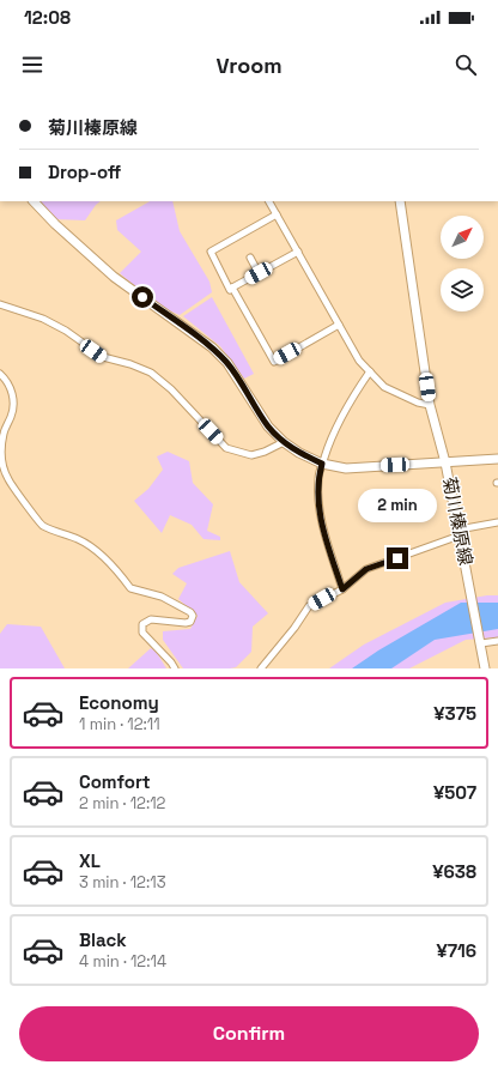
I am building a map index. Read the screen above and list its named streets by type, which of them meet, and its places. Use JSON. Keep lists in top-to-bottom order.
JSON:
{
  "streets": {
    "main road": ["菊川榛原線"]
  },
  "north": "top right",
  "page": {
    "status": "12:08",
    "header": "Vroom",
    "banner": ["菊川榛原線", "Drop-off"],
    "bubble": "2 min",
    "list": [
      {
        "name": "Economy",
        "note": "1 min · 12:11",
        "value": "¥375"
      },
      {
        "name": "Comfort",
        "note": "2 min · 12:12",
        "value": "¥507"
      },
      {
        "name": "XL",
        "note": "3 min · 12:13",
        "value": "¥638"
      },
      {
        "name": "Black",
        "note": "4 min · 12:14",
        "value": "¥716"
      }
    ],
    "buttons": "Confirm"
  }
}
